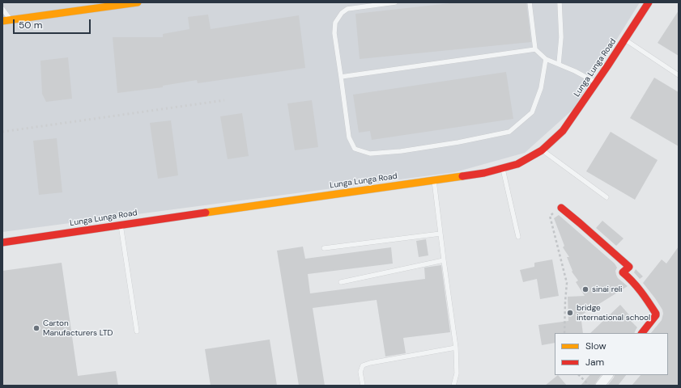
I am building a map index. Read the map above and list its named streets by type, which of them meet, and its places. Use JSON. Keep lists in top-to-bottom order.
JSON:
{
  "streets": {
    "main road": ["Lunga Lunga Road"]
  },
  "places": ["sinai reli", "bridge international school", "Carton Manufacturers LTD"],
  "legend": ["Slow", "Jam"],
  "scale_bar": "50 m"
}
